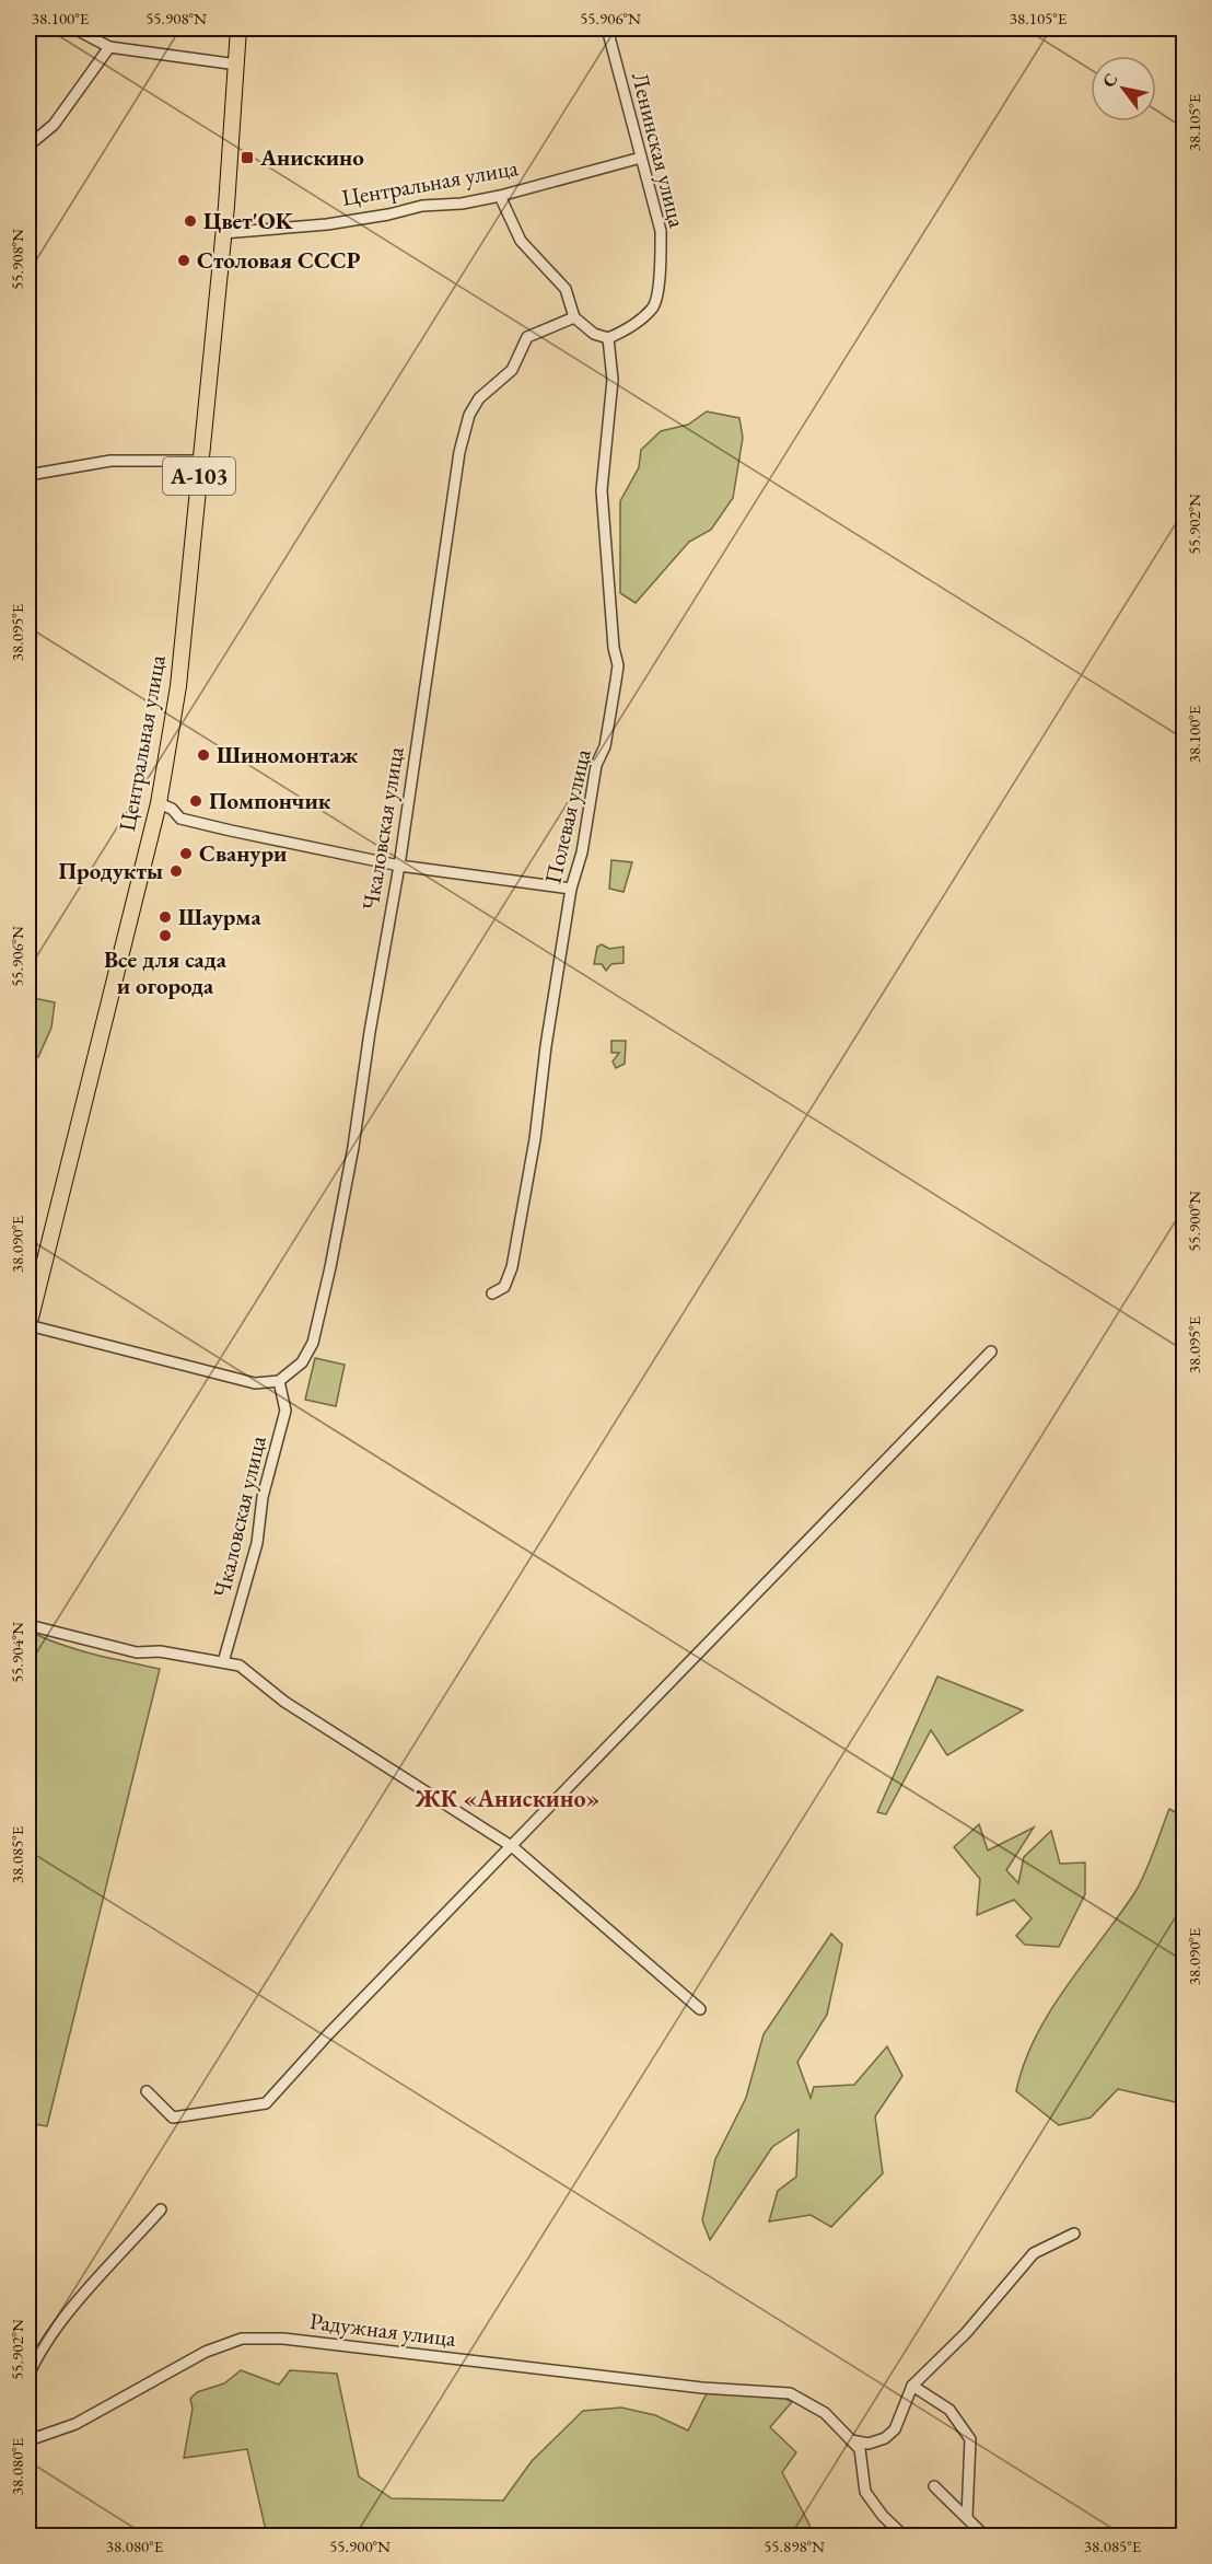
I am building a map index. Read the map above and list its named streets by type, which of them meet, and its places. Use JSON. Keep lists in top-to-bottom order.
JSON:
{
  "streets": {
    "main road": ["Центральная улица", "А-103"],
    "street": [
      "Ленинская улица",
      "Полевая улица",
      "Чкаловская улица",
      "Радужная улица"
    ]
  },
  "crossings": [
    ["Ленинская улица", "Центральная улица"],
    ["Ленинская улица", "Полевая улица"]
  ],
  "districts": ["ЖК «Анискино»"],
  "places": {
    "transit": ["Анискино"],
    "other": [
      "Цвет'OK",
      "Столовая СССР",
      "Шиномонтаж",
      "Помпончик",
      "Сванури",
      "Продукты",
      "Шаурма",
      "Все для сада и огорода"
    ]
  },
  "north": "top left",
  "coordinates": [
    "38.100°E",
    "55.908°N",
    "55.906°N",
    "38.105°E",
    "55.902°N",
    "38.095°E",
    "55.900°N",
    "38.090°E",
    "55.904°N",
    "38.085°E",
    "38.080°E",
    "55.898°N"
  ]
}
